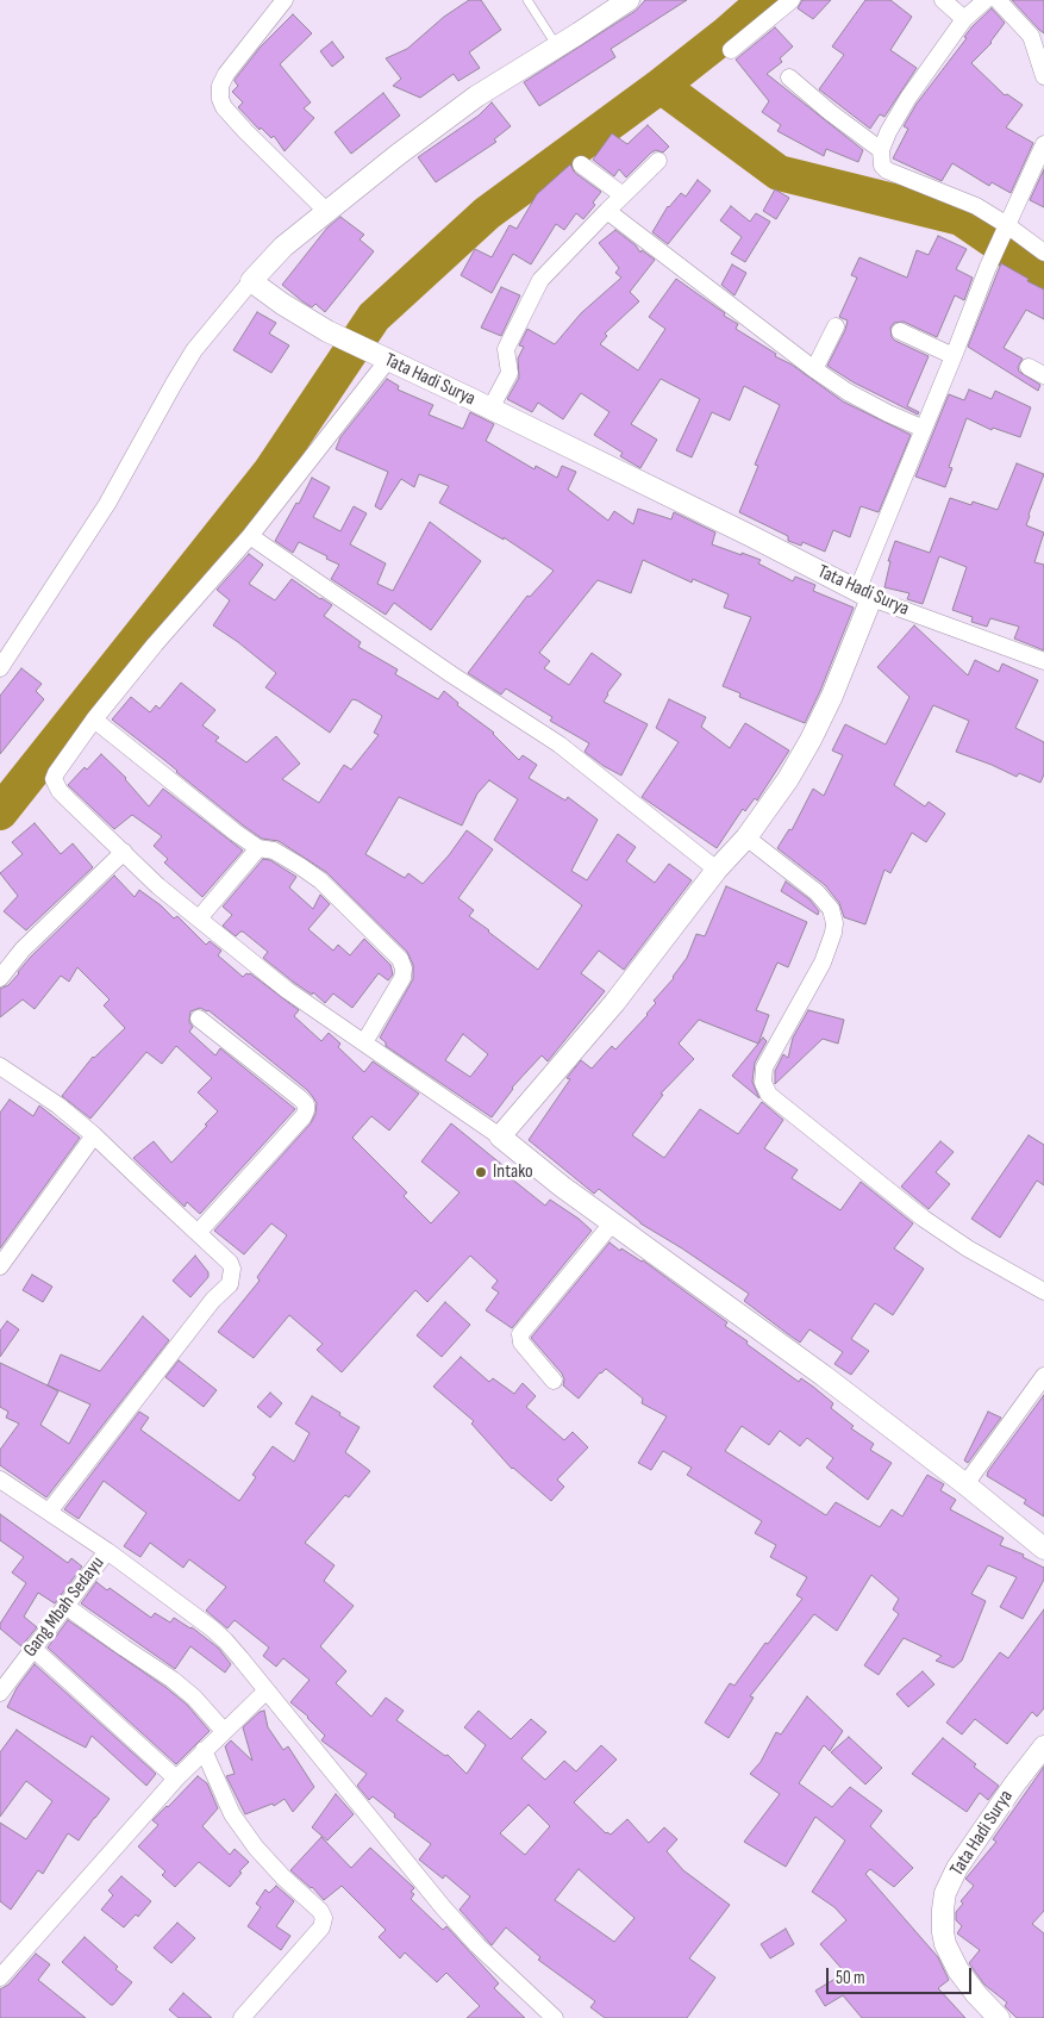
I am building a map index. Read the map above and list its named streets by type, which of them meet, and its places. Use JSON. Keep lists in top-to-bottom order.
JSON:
{
  "streets": {
    "street": ["Tata Hadi Surya", "Gang Mbah Sedayu"]
  },
  "places": ["Intako"],
  "scale_bar": "50 m"
}
